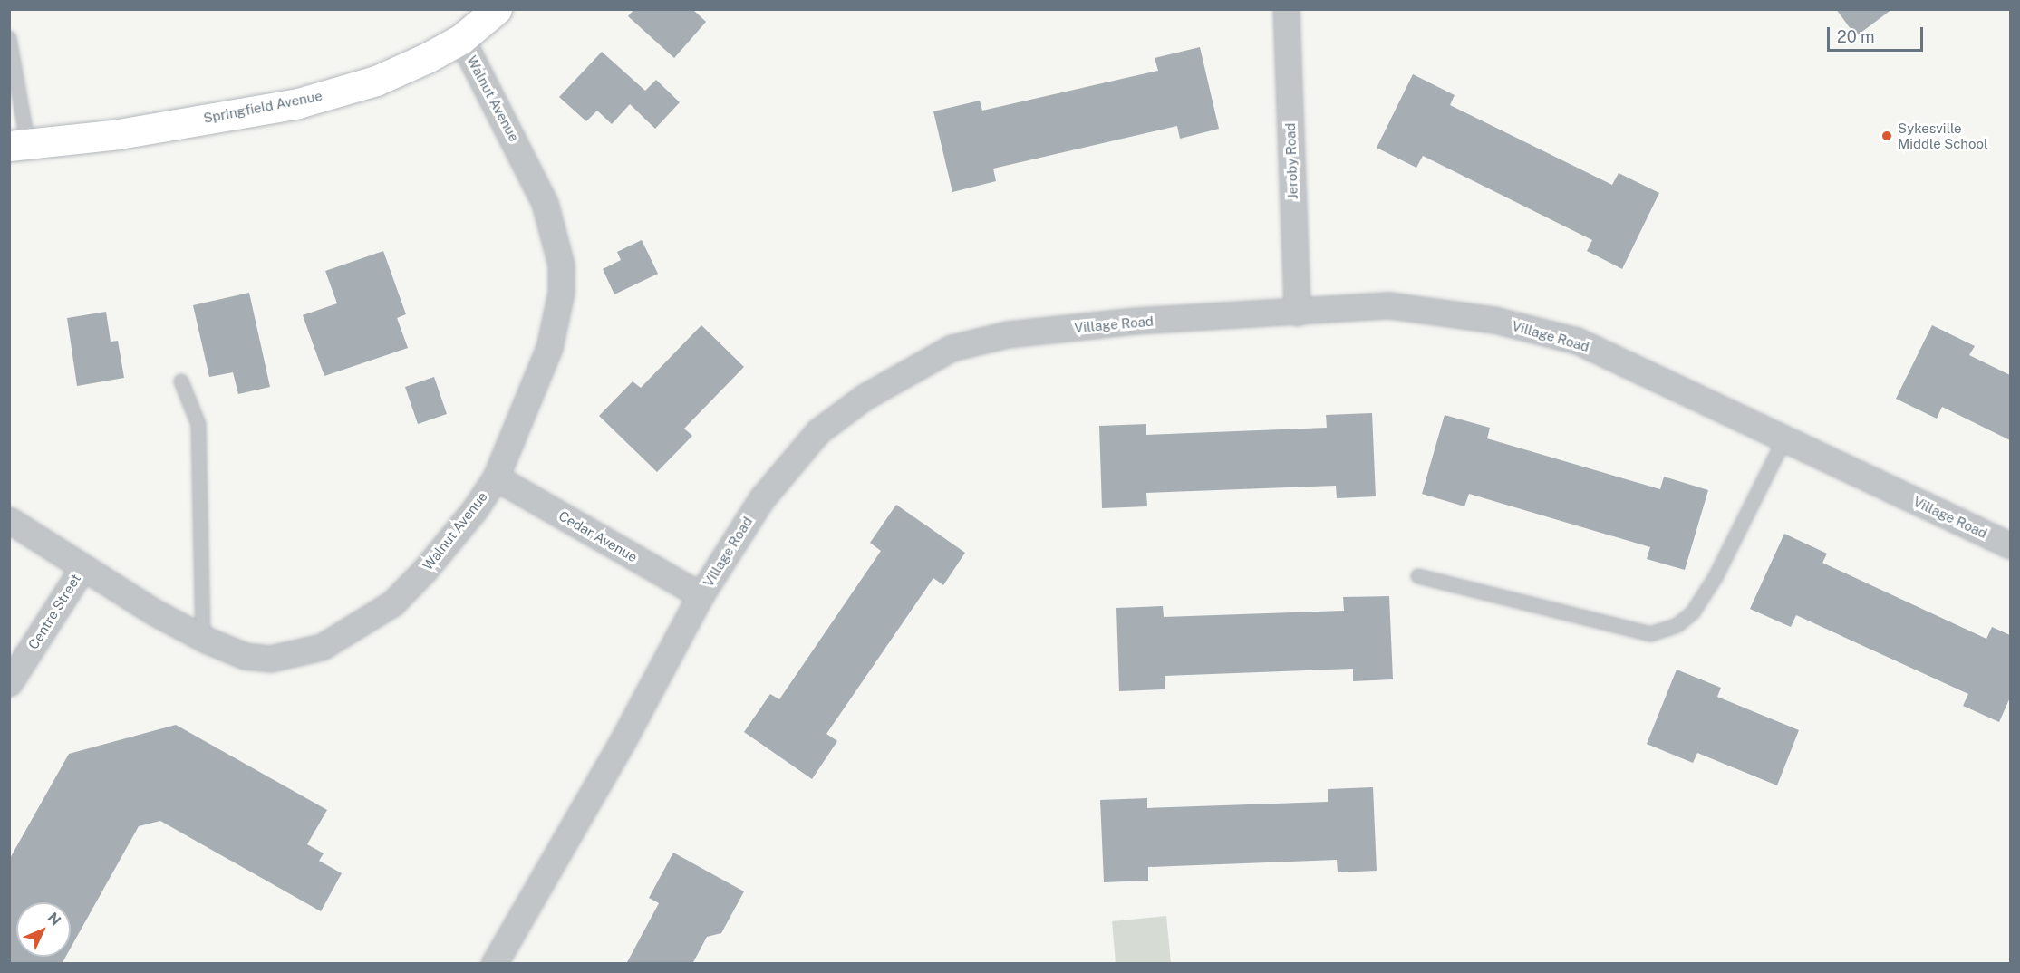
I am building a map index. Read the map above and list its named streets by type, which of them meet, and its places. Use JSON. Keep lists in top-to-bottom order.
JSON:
{
  "streets": {
    "main road": ["Springfield Avenue"],
    "street": [
      "Walnut Avenue",
      "Jeroby Road",
      "Village Road",
      "Cedar Avenue",
      "Centre Street"
    ]
  },
  "crossings": [
    ["Walnut Avenue", "Springfield Avenue"],
    ["Walnut Avenue", "Cedar Avenue"],
    ["Walnut Avenue", "Centre Street"],
    ["Jeroby Road", "Village Road"],
    ["Village Road", "Cedar Avenue"]
  ],
  "places": ["Sykesville Middle School"],
  "scale_bar": "20 m",
  "north": "top right"
}
